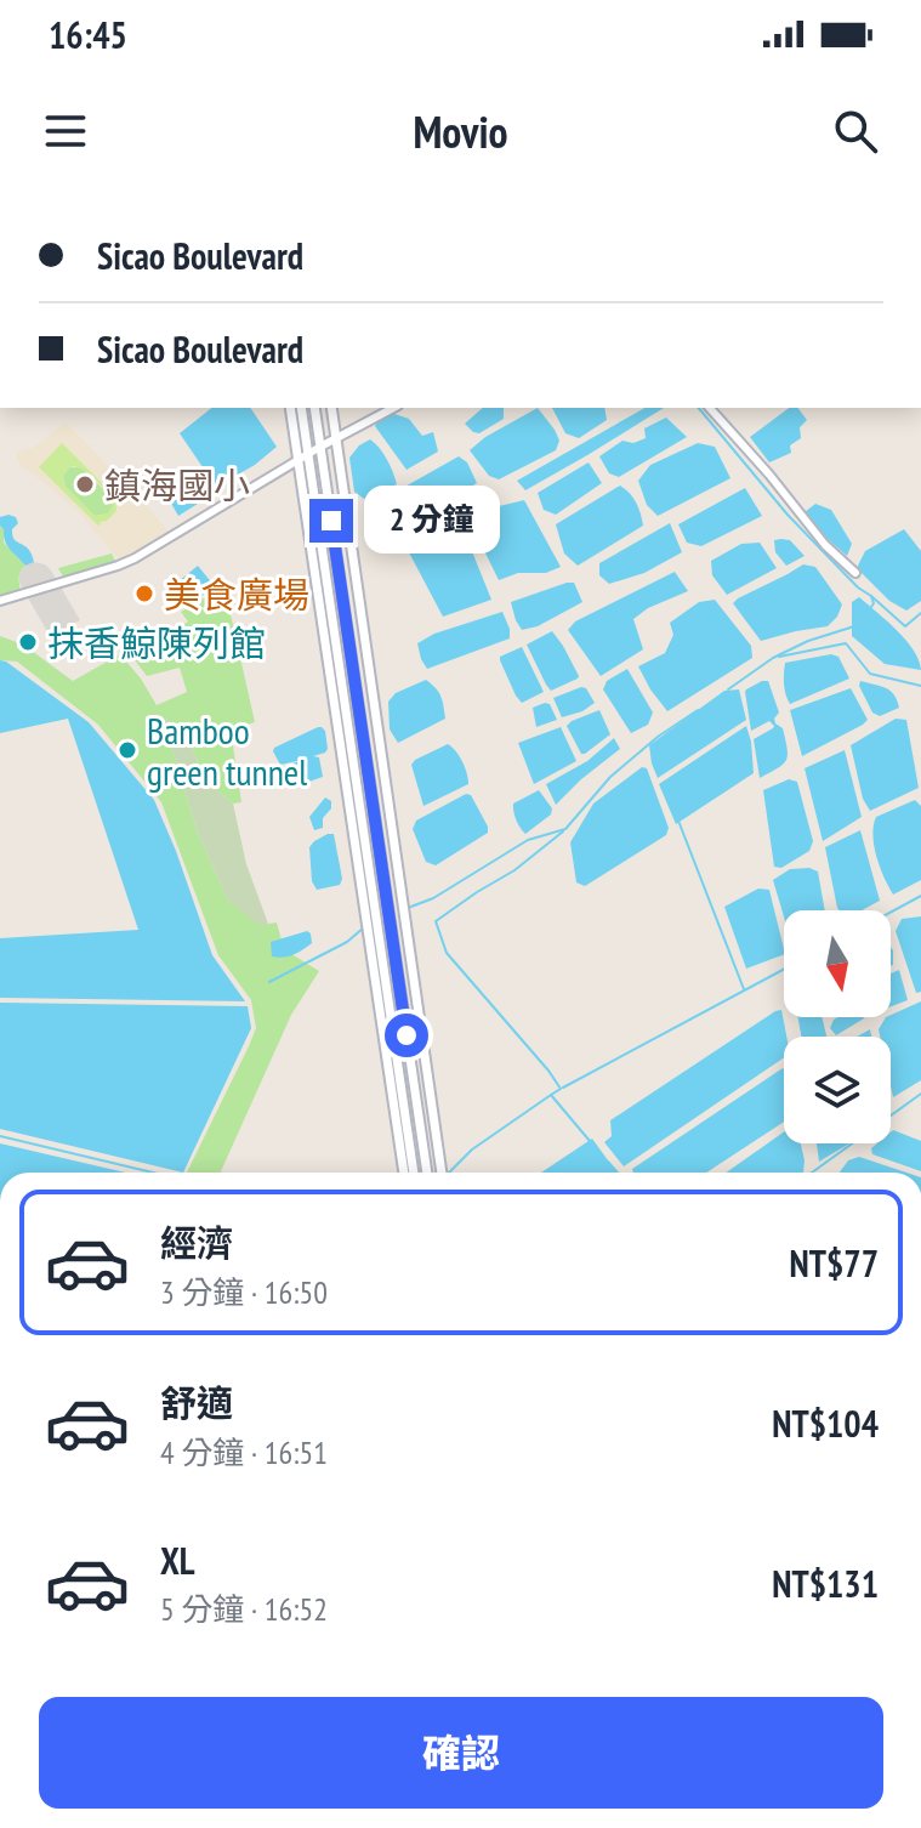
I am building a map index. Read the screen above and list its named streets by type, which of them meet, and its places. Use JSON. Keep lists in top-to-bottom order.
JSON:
{
  "places": [
    "鎮海國小",
    "美食廣場",
    "抹香鯨陳列館",
    "Bamboo green tunnel"
  ],
  "north": "bottom",
  "page": {
    "status": "16:45",
    "header": "Movio",
    "banner": ["Sicao Boulevard", "Sicao Boulevard"],
    "bubble": "2 分鐘",
    "list": [
      {
        "name": "經濟",
        "note": "3 分鐘 · 16:50",
        "value": "NT$77"
      },
      {
        "name": "舒適",
        "note": "4 分鐘 · 16:51",
        "value": "NT$104"
      },
      {
        "name": "XL",
        "note": "5 分鐘 · 16:52",
        "value": "NT$131"
      }
    ],
    "buttons": "確認"
  }
}
